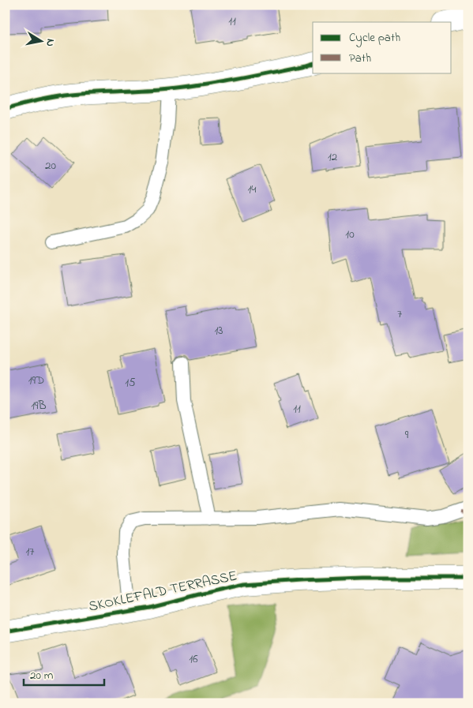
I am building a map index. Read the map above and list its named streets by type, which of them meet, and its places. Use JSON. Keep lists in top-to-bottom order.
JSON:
{
  "streets": {
    "street": ["SKOKLEFALD TERRASSE"]
  },
  "house_numbers": [
    "11",
    "12",
    "20",
    "14",
    "10",
    "7",
    "13",
    "19D",
    "15",
    "19B",
    "11",
    "9",
    "17",
    "16"
  ],
  "legend": ["Cycle path", "Path"],
  "scale_bar": "20 m",
  "north": "right"
}
